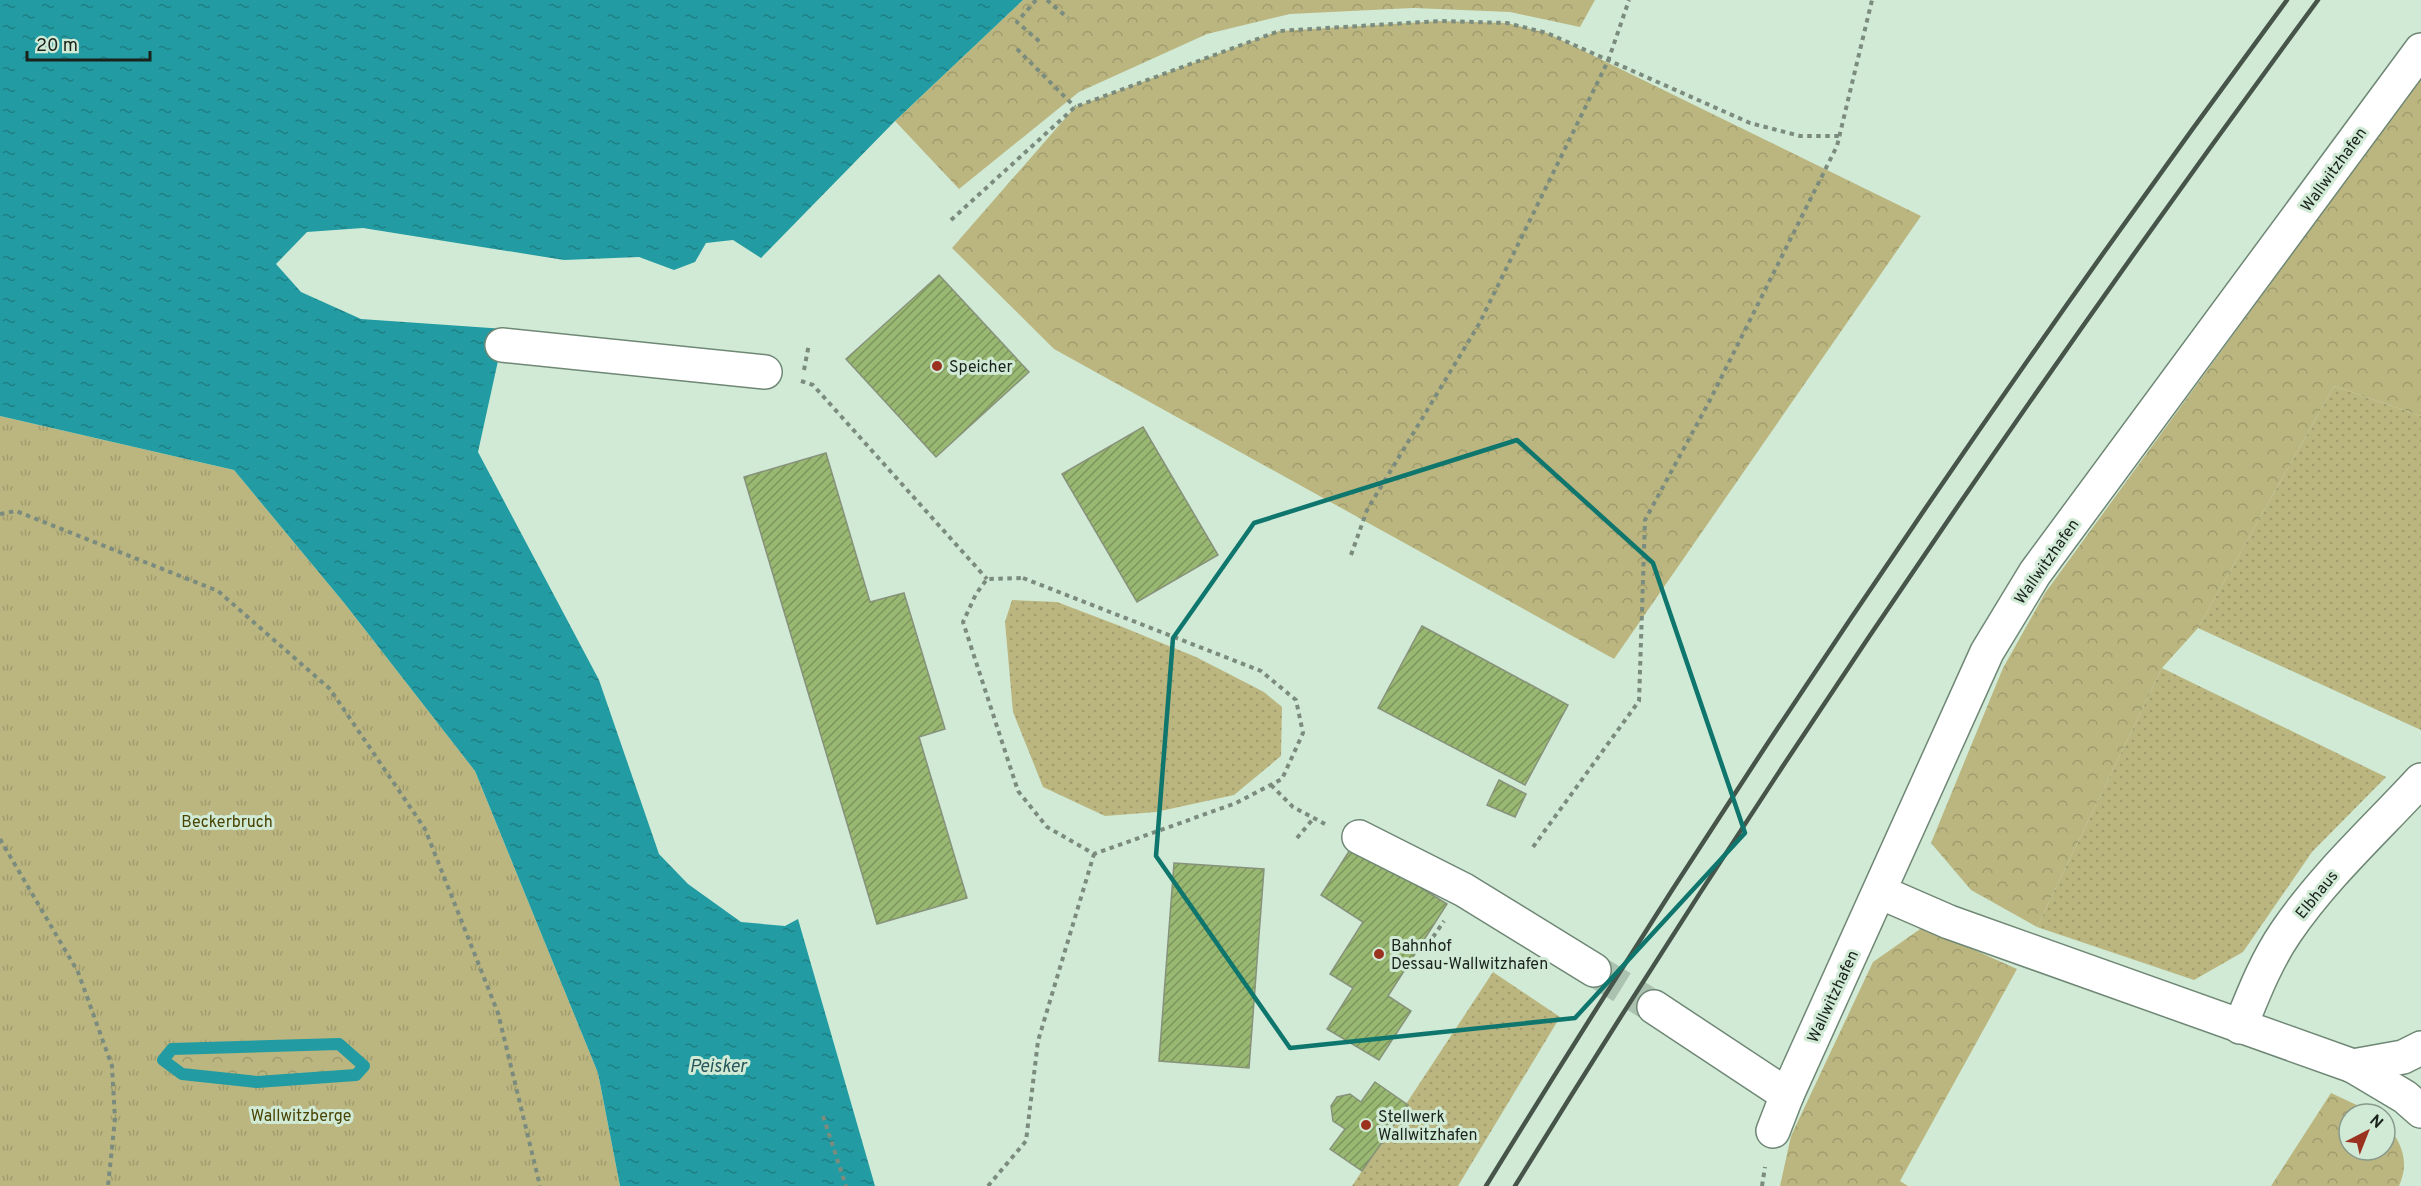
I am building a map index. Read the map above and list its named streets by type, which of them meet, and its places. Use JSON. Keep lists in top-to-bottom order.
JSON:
{
  "streets": {
    "main road": ["Wallwitzhafen", "Elbhaus"]
  },
  "water": ["Peisker"],
  "parks": ["Beckerbruch", "Wallwitzberge"],
  "places": ["Speicher", "Bahnhof Dessau-Wallwitzhafen", "Stellwerk Wallwitzhafen"],
  "scale_bar": "20 m",
  "north": "top right"
}
